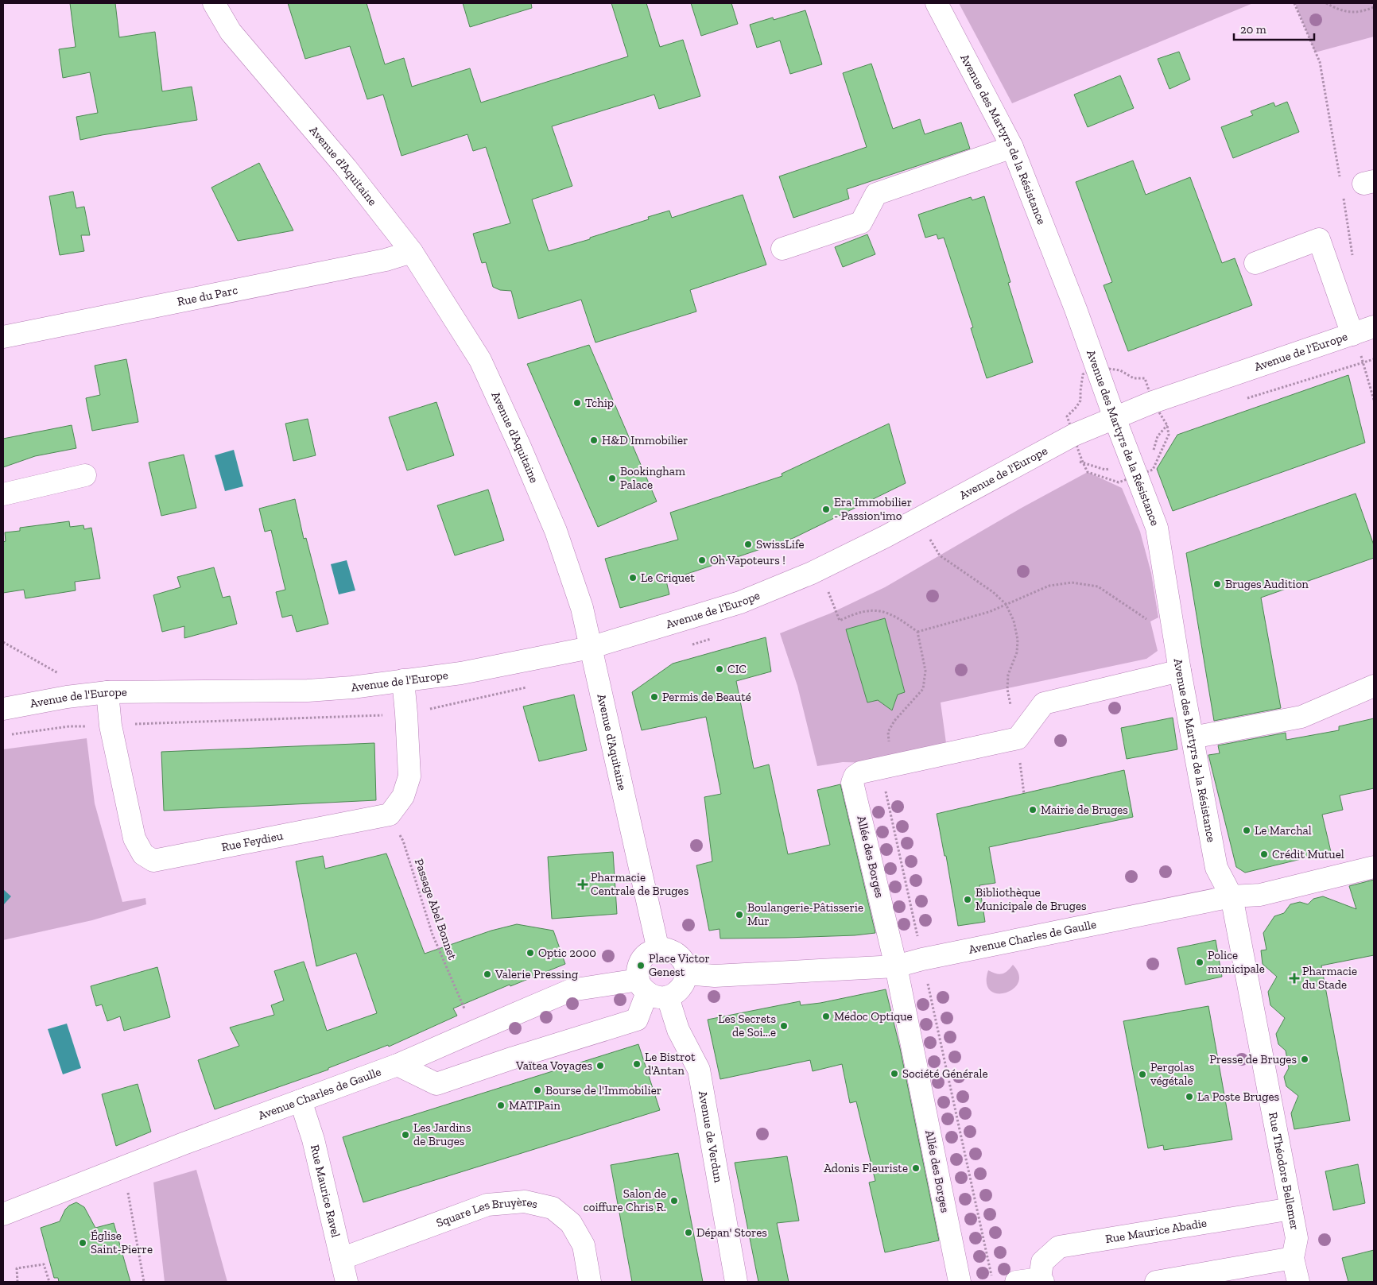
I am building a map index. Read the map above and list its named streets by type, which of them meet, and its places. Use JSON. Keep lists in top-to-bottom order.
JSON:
{
  "streets": {
    "street": [
      "Avenue des Martyrs de la Résistance",
      "Avenue d'Aquitaine",
      "Rue du Parc",
      "Avenue de l'Europe",
      "Rue Feydieu",
      "Allée des Borges",
      "Avenue Charles de Gaulle",
      "Avenue de Verdun",
      "Rue Théodore Bellemer",
      "Rue Maurice Ravel",
      "Square Les Bruyères",
      "Rue Maurice Abadie"
    ],
    "path": ["Passage Abel Bonnet"]
  },
  "crossings": [
    ["Avenue des Martyrs de la Résistance", "Avenue de l'Europe"],
    ["Avenue des Martyrs de la Résistance", "Avenue Charles de Gaulle"],
    ["Avenue des Martyrs de la Résistance", "Rue Théodore Bellemer"],
    ["Avenue d'Aquitaine", "Rue du Parc"],
    ["Avenue d'Aquitaine", "Avenue de l'Europe"],
    ["Avenue d'Aquitaine", "Avenue Charles de Gaulle"],
    ["Avenue d'Aquitaine", "Avenue de Verdun"],
    ["Avenue de l'Europe", "Rue Feydieu"],
    ["Rue Feydieu", "Passage Abel Bonnet"],
    ["Allée des Borges", "Avenue Charles de Gaulle"],
    ["Passage Abel Bonnet", "Avenue Charles de Gaulle"],
    ["Avenue Charles de Gaulle", "Avenue de Verdun"],
    ["Avenue Charles de Gaulle", "Rue Théodore Bellemer"],
    ["Avenue Charles de Gaulle", "Rue Maurice Ravel"],
    ["Rue Théodore Bellemer", "Rue Maurice Abadie"],
    ["Rue Maurice Ravel", "Square Les Bruyères"]
  ],
  "places": {
    "other": [
      "Tchip",
      "H&D Immobilier",
      "Bookingham Palace",
      "Era Immobilier - Passion'imo",
      "SwissLife",
      "Oh Vapoteurs !",
      "Le Criquet",
      "Bruges Audition",
      "CIC",
      "Permis de Beauté",
      "Mairie de Bruges",
      "Le Marchal",
      "Crédit Mutuel",
      "Bibliothèque Municipale de Bruges",
      "Boulangerie-Pâtisserie Mur",
      "Optic 2000",
      "Police municipale",
      "Place Victor Genest",
      "Valerie Pressing",
      "Médoc Optique",
      "Les Secrets de Soi...e",
      "Presse de Bruges",
      "Le Bistrot d'Antan",
      "Vaïtea Voyages",
      "Société Générale",
      "Pergolas végétale",
      "Bourse de l'Immobilier",
      "La Poste Bruges",
      "MATIPain",
      "Les Jardins de Bruges",
      "Adonis Fleuriste",
      "Salon de coiffure Chris R.",
      "Dépan' Stores",
      "Église Saint-Pierre"
    ],
    "health": ["Pharmacie Centrale de Bruges", "Pharmacie du Stade"]
  },
  "scale_bar": "20 m"
}
